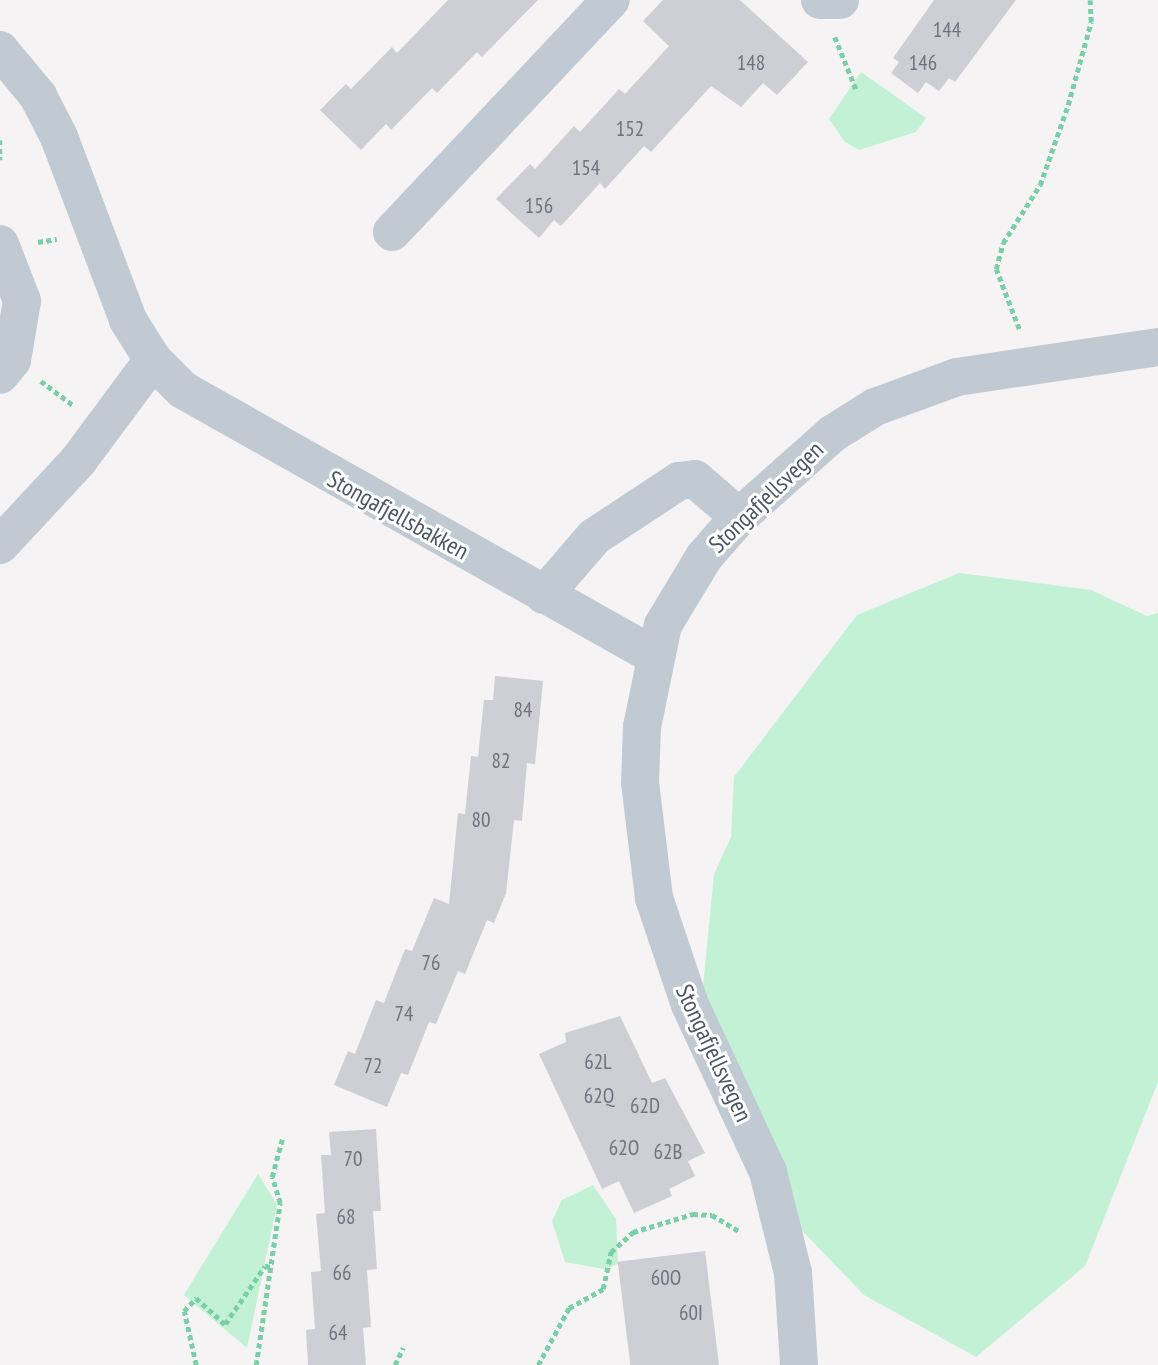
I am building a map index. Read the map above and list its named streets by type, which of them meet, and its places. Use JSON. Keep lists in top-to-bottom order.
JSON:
{
  "streets": {
    "street": ["Stongafjellsvegen", "Stongafjellsbakken"]
  },
  "crossings": [
    ["Stongafjellsvegen", "Stongafjellsbakken"]
  ],
  "house_numbers": [
    "144",
    "148",
    "146",
    "152",
    "154",
    "156",
    "84",
    "82",
    "80",
    "76",
    "74",
    "62L",
    "72",
    "62Q",
    "62D",
    "62O",
    "62B",
    "70",
    "68",
    "66",
    "60O",
    "60I",
    "64"
  ]
}
